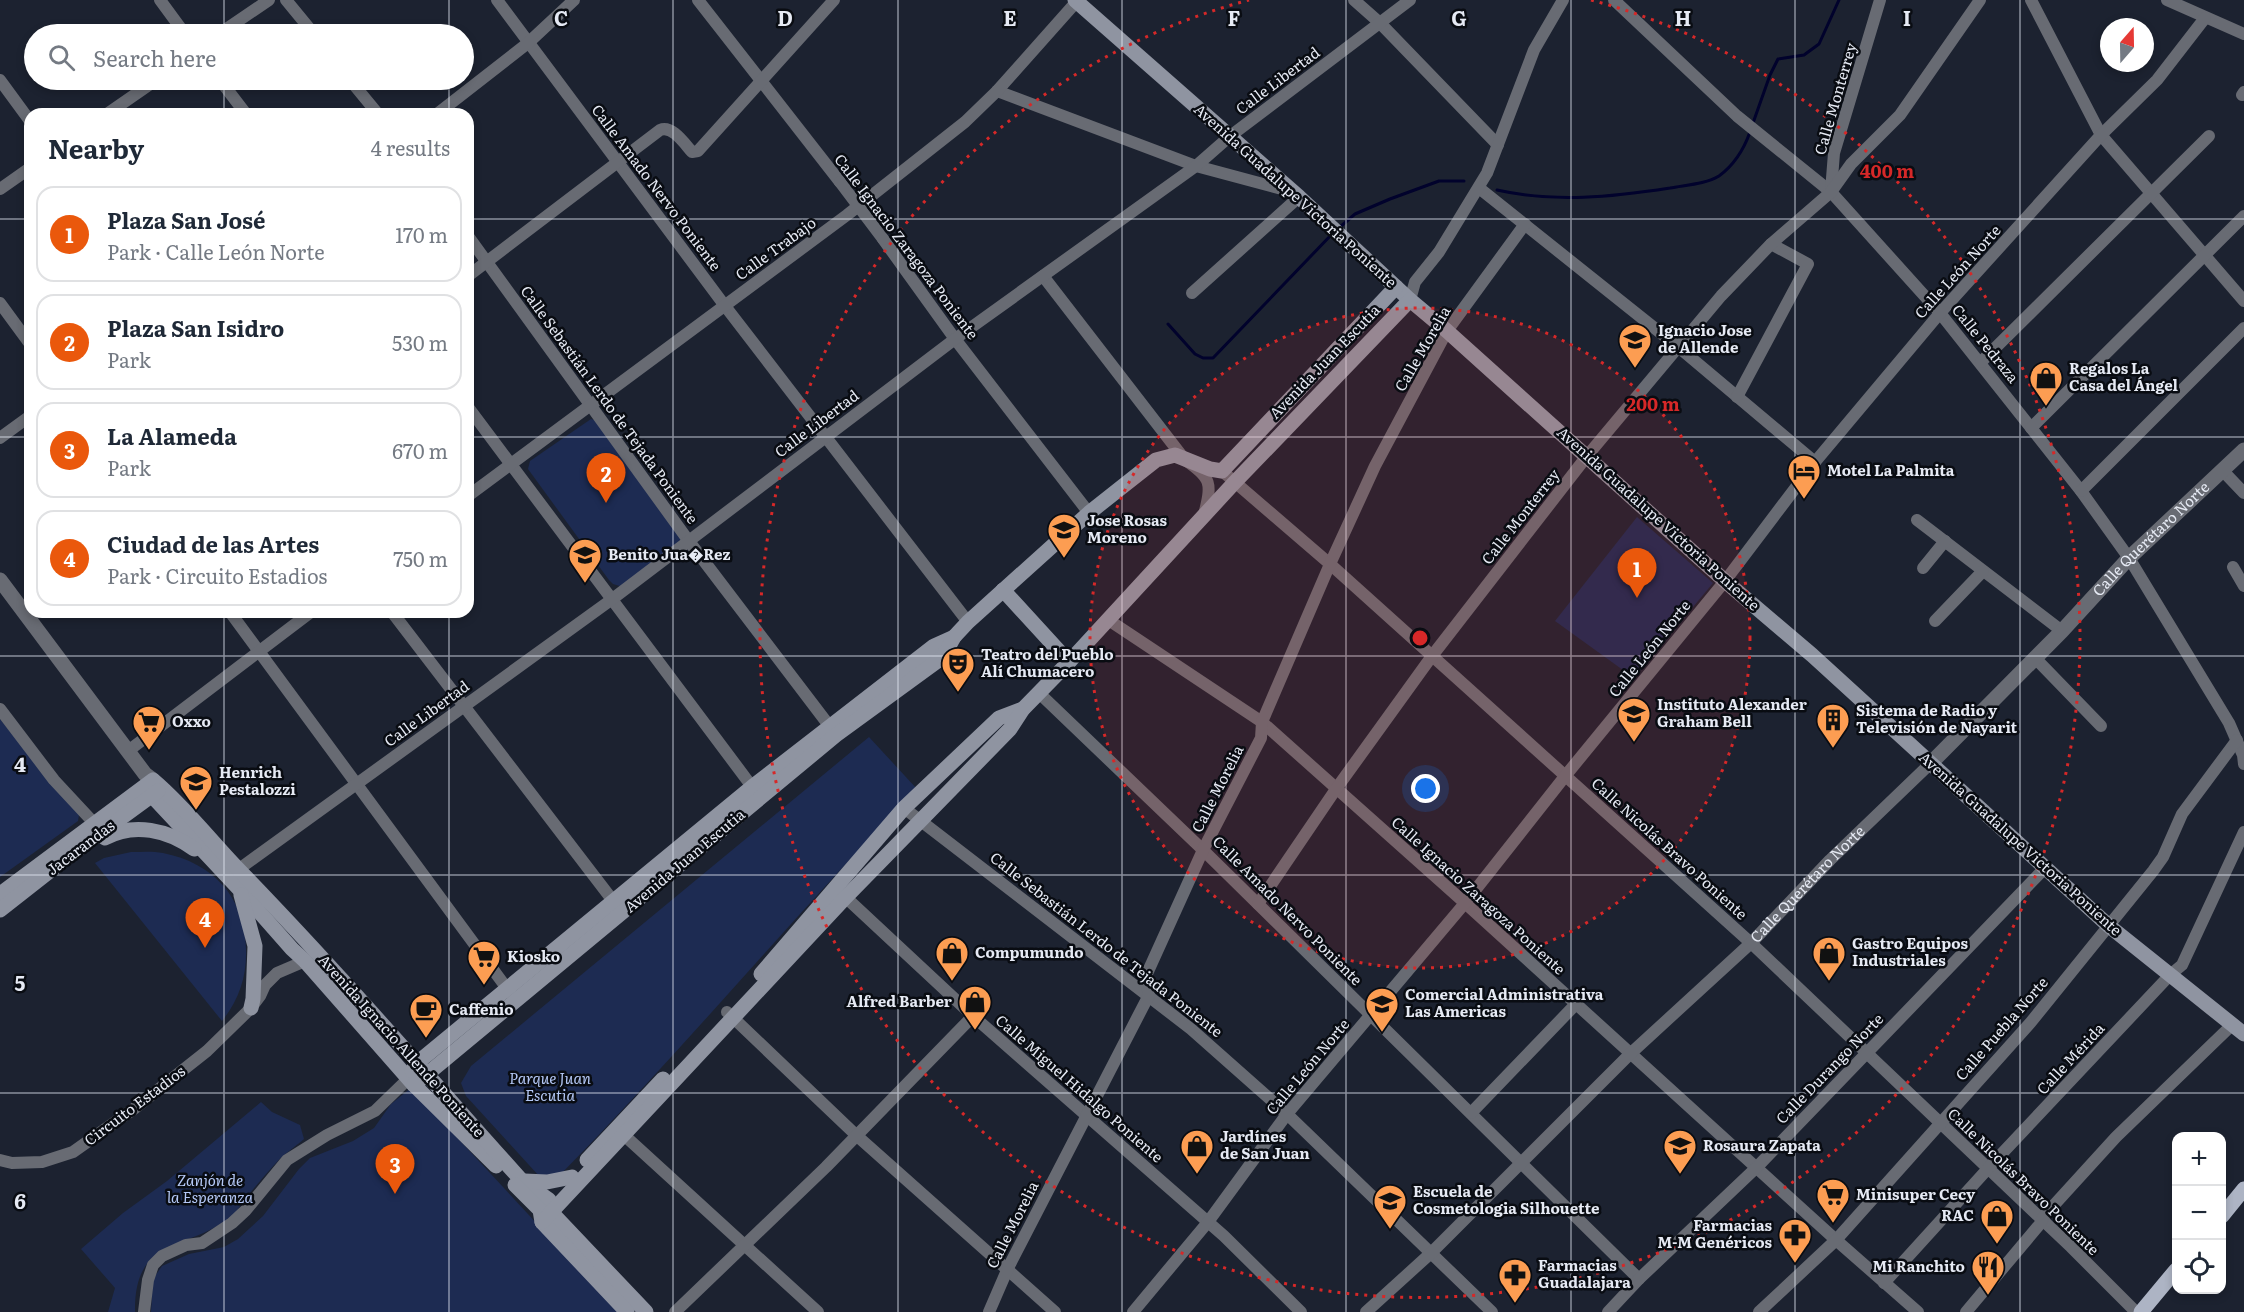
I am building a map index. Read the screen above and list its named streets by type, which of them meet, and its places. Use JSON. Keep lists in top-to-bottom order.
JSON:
{
  "streets": {
    "main road": [
      "Avenida Guadalupe Victoria Poniente",
      "Avenida Juan Escutia",
      "Jacarandas",
      "Avenida Ignacio Allende Poniente"
    ],
    "street": [
      "Calle Libertad",
      "Calle Monterrey",
      "Calle Amado Nervo Poniente",
      "Calle Ignacio Zaragoza Poniente",
      "Calle Trabajo",
      "Calle León Norte",
      "Calle Pedraza",
      "Calle Morelia",
      "Calle Sebastián Lerdo de Tejada Poniente",
      "Calle Querétaro Norte",
      "Calle Nicolás Bravo Poniente",
      "Calle Puebla Norte",
      "Calle Mérida",
      "Calle Durango Norte",
      "Calle Miguel Hidalgo Poniente",
      "Circuito Estadios"
    ]
  },
  "crossings": [
    ["Calle Libertad", "Calle Amado Nervo Poniente"],
    ["Calle Libertad", "Avenida Guadalupe Victoria Poniente"],
    ["Calle Libertad", "Calle Ignacio Zaragoza Poniente"],
    ["Calle Libertad", "Calle Sebastián Lerdo de Tejada Poniente"],
    ["Calle Libertad", "Avenida Ignacio Allende Poniente"],
    ["Calle Monterrey", "Calle Amado Nervo Poniente"],
    ["Calle Monterrey", "Avenida Guadalupe Victoria Poniente"],
    ["Calle Monterrey", "Calle Ignacio Zaragoza Poniente"],
    ["Calle Monterrey", "Calle Pedraza"],
    ["Calle Monterrey", "Calle Nicolás Bravo Poniente"],
    ["Calle Amado Nervo Poniente", "Calle Trabajo"],
    ["Calle Amado Nervo Poniente", "Calle León Norte"],
    ["Calle Amado Nervo Poniente", "Calle Morelia"],
    ["Calle Amado Nervo Poniente", "Avenida Juan Escutia"],
    ["Calle Amado Nervo Poniente", "Calle Querétaro Norte"],
    ["Calle Amado Nervo Poniente", "Calle Durango Norte"],
    ["Avenida Guadalupe Victoria Poniente", "Calle Trabajo"],
    ["Avenida Guadalupe Victoria Poniente", "Calle León Norte"],
    ["Avenida Guadalupe Victoria Poniente", "Calle Morelia"],
    ["Avenida Guadalupe Victoria Poniente", "Avenida Juan Escutia"],
    ["Avenida Guadalupe Victoria Poniente", "Calle Querétaro Norte"],
    ["Avenida Guadalupe Victoria Poniente", "Calle Puebla Norte"],
    ["Avenida Guadalupe Victoria Poniente", "Calle Mérida"],
    ["Avenida Guadalupe Victoria Poniente", "Calle Durango Norte"],
    ["Calle Ignacio Zaragoza Poniente", "Calle León Norte"],
    ["Calle Ignacio Zaragoza Poniente", "Calle Morelia"],
    ["Calle Ignacio Zaragoza Poniente", "Avenida Juan Escutia"],
    ["Calle Ignacio Zaragoza Poniente", "Calle Querétaro Norte"],
    ["Calle Ignacio Zaragoza Poniente", "Calle Puebla Norte"],
    ["Calle Ignacio Zaragoza Poniente", "Calle Mérida"],
    ["Calle Ignacio Zaragoza Poniente", "Calle Durango Norte"],
    ["Calle Trabajo", "Calle Sebastián Lerdo de Tejada Poniente"],
    ["Calle León Norte", "Calle Pedraza"],
    ["Calle León Norte", "Calle Sebastián Lerdo de Tejada Poniente"],
    ["Calle León Norte", "Calle Nicolás Bravo Poniente"],
    ["Calle León Norte", "Calle Miguel Hidalgo Poniente"],
    ["Calle Pedraza", "Calle Querétaro Norte"],
    ["Calle Pedraza", "Calle Puebla Norte"],
    ["Calle Morelia", "Calle Sebastián Lerdo de Tejada Poniente"],
    ["Calle Morelia", "Calle Nicolás Bravo Poniente"],
    ["Calle Morelia", "Calle Miguel Hidalgo Poniente"],
    ["Avenida Juan Escutia", "Calle Sebastián Lerdo de Tejada Poniente"],
    ["Avenida Juan Escutia", "Calle Nicolás Bravo Poniente"],
    ["Avenida Juan Escutia", "Avenida Ignacio Allende Poniente"],
    ["Avenida Juan Escutia", "Calle Miguel Hidalgo Poniente"],
    ["Calle Sebastián Lerdo de Tejada Poniente", "Calle Querétaro Norte"],
    ["Calle Querétaro Norte", "Calle Nicolás Bravo Poniente"],
    ["Jacarandas", "Avenida Ignacio Allende Poniente"],
    ["Calle Nicolás Bravo Poniente", "Calle Puebla Norte"],
    ["Calle Nicolás Bravo Poniente", "Calle Mérida"],
    ["Calle Nicolás Bravo Poniente", "Calle Durango Norte"],
    ["Avenida Ignacio Allende Poniente", "Circuito Estadios"]
  ],
  "parks": ["Parque Juan Escutia", "Zanjón de la Esperanza"],
  "places": {
    "school or university": [
      "Ignacio Jose de Allende",
      "Jose Rosas Moreno",
      "Benito Jua�Rez",
      "Instituto Alexander Graham Bell",
      "Henrich Pestalozzi",
      "Comercial Administrativa Las Americas",
      "Rosaura Zapata",
      "Escuela de Cosmetologia Silhouette"
    ],
    "shop": [
      "Regalos La Casa del Ángel",
      "Compumundo",
      "Gastro Equipos Industriales",
      "Alfred Barber",
      "Jardínes de San Juan",
      "RAC"
    ],
    "hotel": ["Motel La Palmita"],
    "theatre": ["Teatro del Pueblo Alí Chumacero"],
    "building": ["Sistema de Radio y Televisión de Nayarit"],
    "supermarket": ["Oxxo", "Kiosko", "Minisuper Cecy"],
    "cafe": ["Caffenio"],
    "pharmacy": ["Farmacias M-M Genéricos", "Farmacias Guadalajara"],
    "restaurant": ["Mi Ranchito"]
  },
  "north": "top",
  "page": {
    "search": "Search here",
    "heading": ["Nearby", "4 results"],
    "list": [
      {
        "mark": "1",
        "name": "Plaza San José",
        "note": "Park · Calle León Norte",
        "value": "170 m"
      },
      {
        "mark": "2",
        "name": "Plaza San Isidro",
        "note": "Park",
        "value": "530 m"
      },
      {
        "mark": "3",
        "name": "La Alameda",
        "note": "Park",
        "value": "670 m"
      },
      {
        "mark": "4",
        "name": "Ciudad de las Artes",
        "note": "Park · Circuito Estadios",
        "value": "750 m"
      }
    ],
    "pins": [
      "2",
      "1",
      "4",
      "3"
    ],
    "map_buttons": ["+", "−"]
  },
  "grid": {
    "columns": [
      "C",
      "D",
      "E",
      "F",
      "G",
      "H",
      "I"
    ],
    "rows": ["4", "5", "6"]
  },
  "rings": ["400 m", "200 m"]
}
